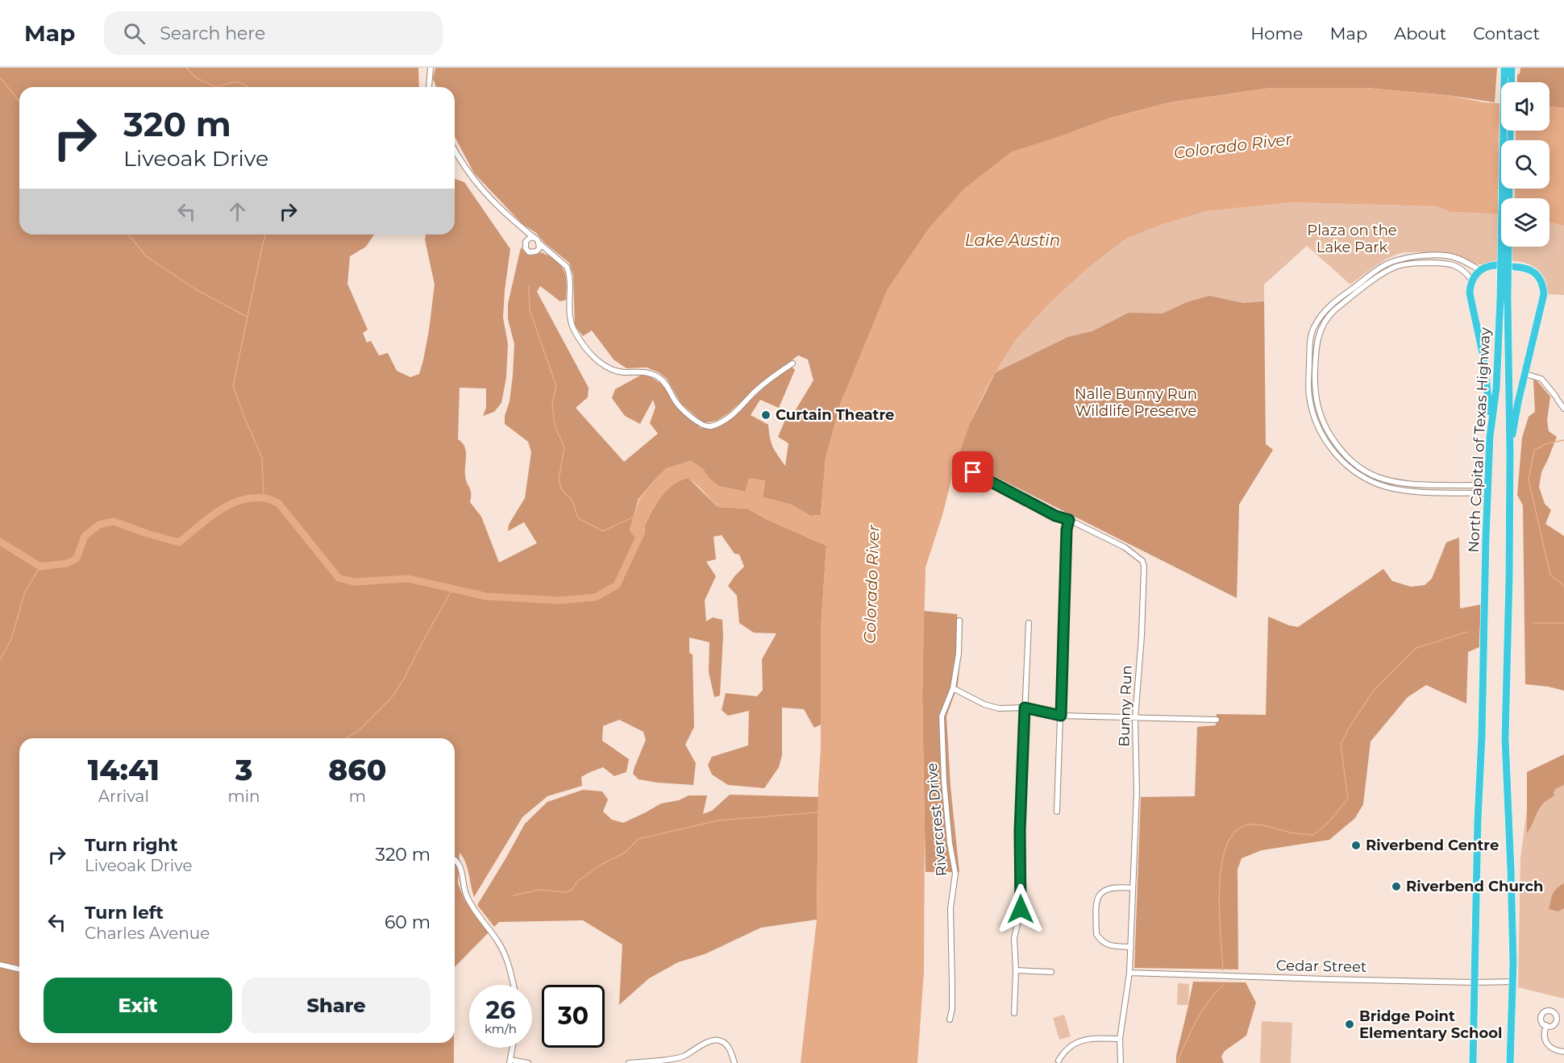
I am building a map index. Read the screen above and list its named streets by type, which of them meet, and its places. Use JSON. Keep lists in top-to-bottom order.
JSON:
{
  "streets": {
    "highway": ["North Capital of Texas Highway"],
    "street": ["Bunny Run", "Rivercrest Drive", "Cedar Street"]
  },
  "crossings": [
    ["North Capital of Texas Highway", "Cedar Street"],
    ["Bunny Run", "Cedar Street"]
  ],
  "water": ["Colorado River", "Lake Austin"],
  "parks": ["Plaza on the Lake Park", "Nalle Bunny Run Wildlife Preserve"],
  "places": [
    "Curtain Theatre",
    "Riverbend Centre",
    "Riverbend Church",
    "Bridge Point Elementary School"
  ],
  "page": {
    "header": "Map",
    "search": "Search here",
    "nav": [
      "Home",
      "Map",
      "About",
      "Contact"
    ],
    "turn": ["320 m", "Liveoak Drive"],
    "eta": [
      "14:41",
      "Arrival",
      "3",
      "min",
      "860",
      "m"
    ],
    "list": [
      {
        "name": "Turn right",
        "note": "Liveoak Drive",
        "value": "320 m"
      },
      {
        "name": "Turn left",
        "note": "Charles Avenue",
        "value": "60 m"
      }
    ],
    "buttons": ["Exit", "Share"],
    "speed": "26 km/h",
    "limit": "30"
  }
}
